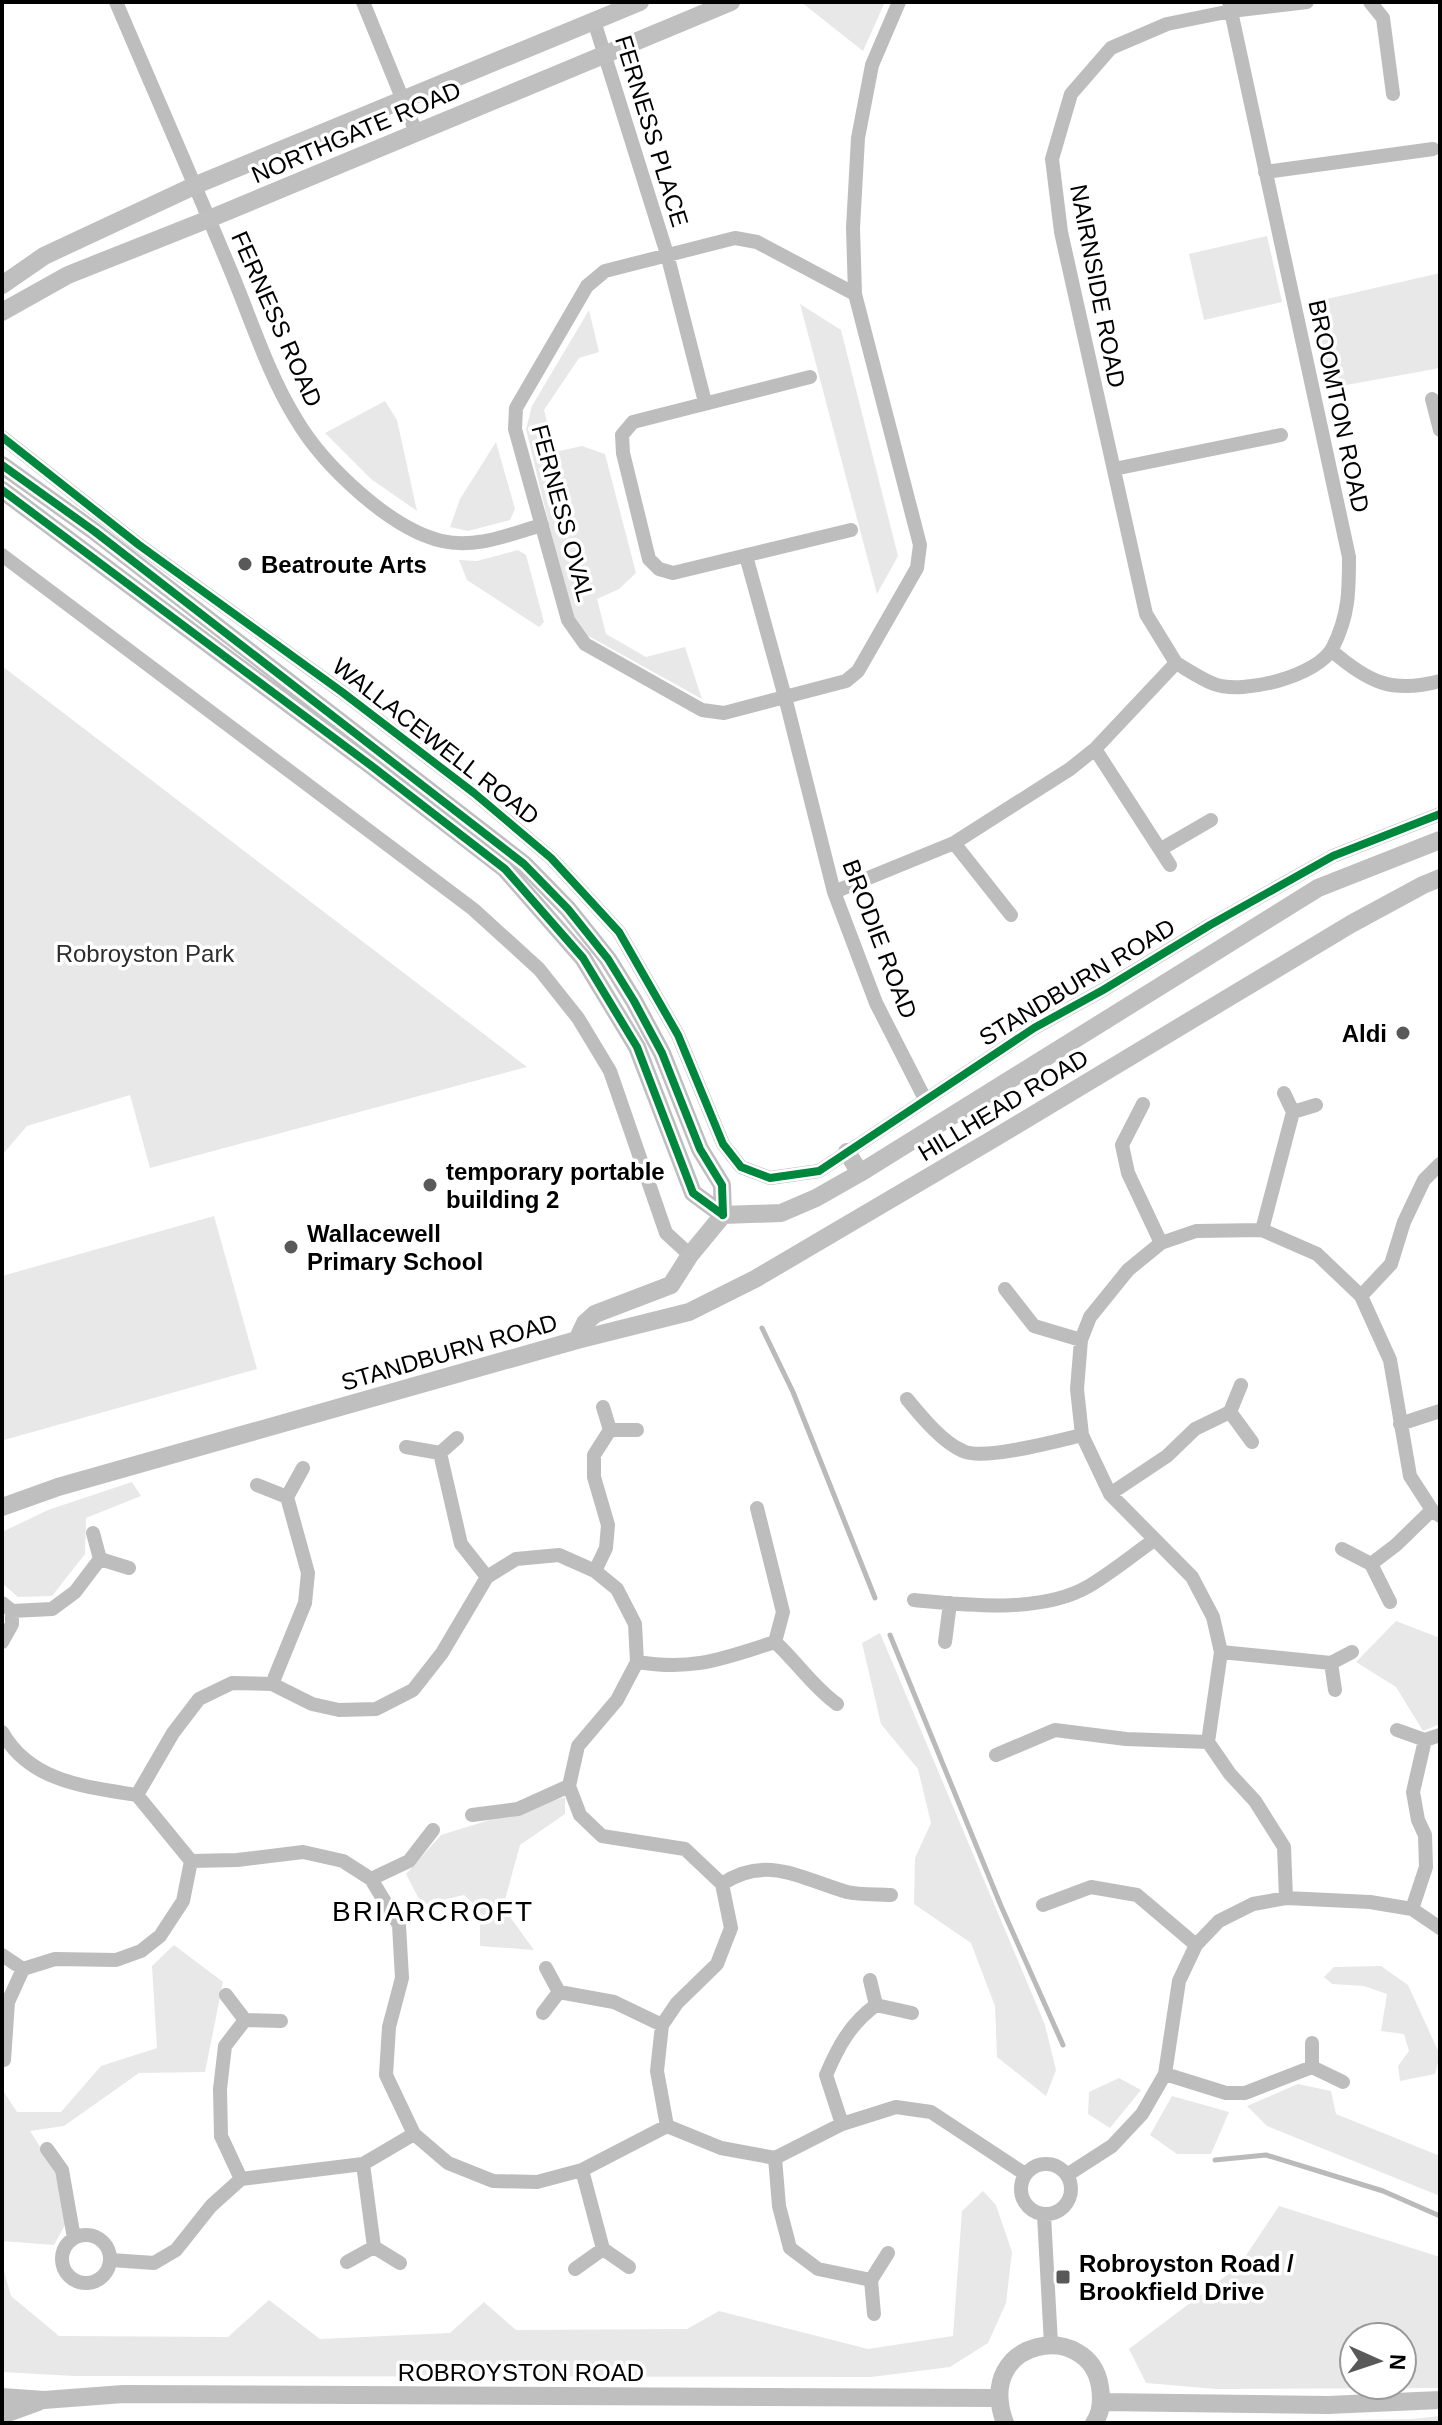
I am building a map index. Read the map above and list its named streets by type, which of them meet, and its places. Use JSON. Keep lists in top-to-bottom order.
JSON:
{
  "streets": {
    "street": [
      "FERNESS PLACE",
      "NORTHGATE ROAD",
      "NAIRNSIDE ROAD",
      "FERNESS ROAD",
      "BROOMTON ROAD",
      "FERNESS OVAL",
      "WALLACEWELL ROAD",
      "BRODIE ROAD",
      "STANDBURN ROAD",
      "HILLHEAD ROAD",
      "ROBROYSTON ROAD"
    ]
  },
  "crossings": [
    ["FERNESS PLACE", "NORTHGATE ROAD"],
    ["FERNESS PLACE", "FERNESS OVAL"],
    ["NORTHGATE ROAD", "FERNESS ROAD"],
    ["NAIRNSIDE ROAD", "BROOMTON ROAD"],
    ["FERNESS ROAD", "FERNESS OVAL"],
    ["FERNESS OVAL", "BRODIE ROAD"],
    ["WALLACEWELL ROAD", "STANDBURN ROAD"],
    ["BRODIE ROAD", "STANDBURN ROAD"],
    ["STANDBURN ROAD", "HILLHEAD ROAD"]
  ],
  "districts": ["BRIARCROFT"],
  "parks": ["Robroyston Park"],
  "places": {
    "other": [
      "Beatroute Arts",
      "Aldi",
      "temporary portable building 2",
      "Wallacewell Primary School"
    ],
    "transit": ["Robroyston Road / Brookfield Drive"]
  },
  "north": "right"
}
